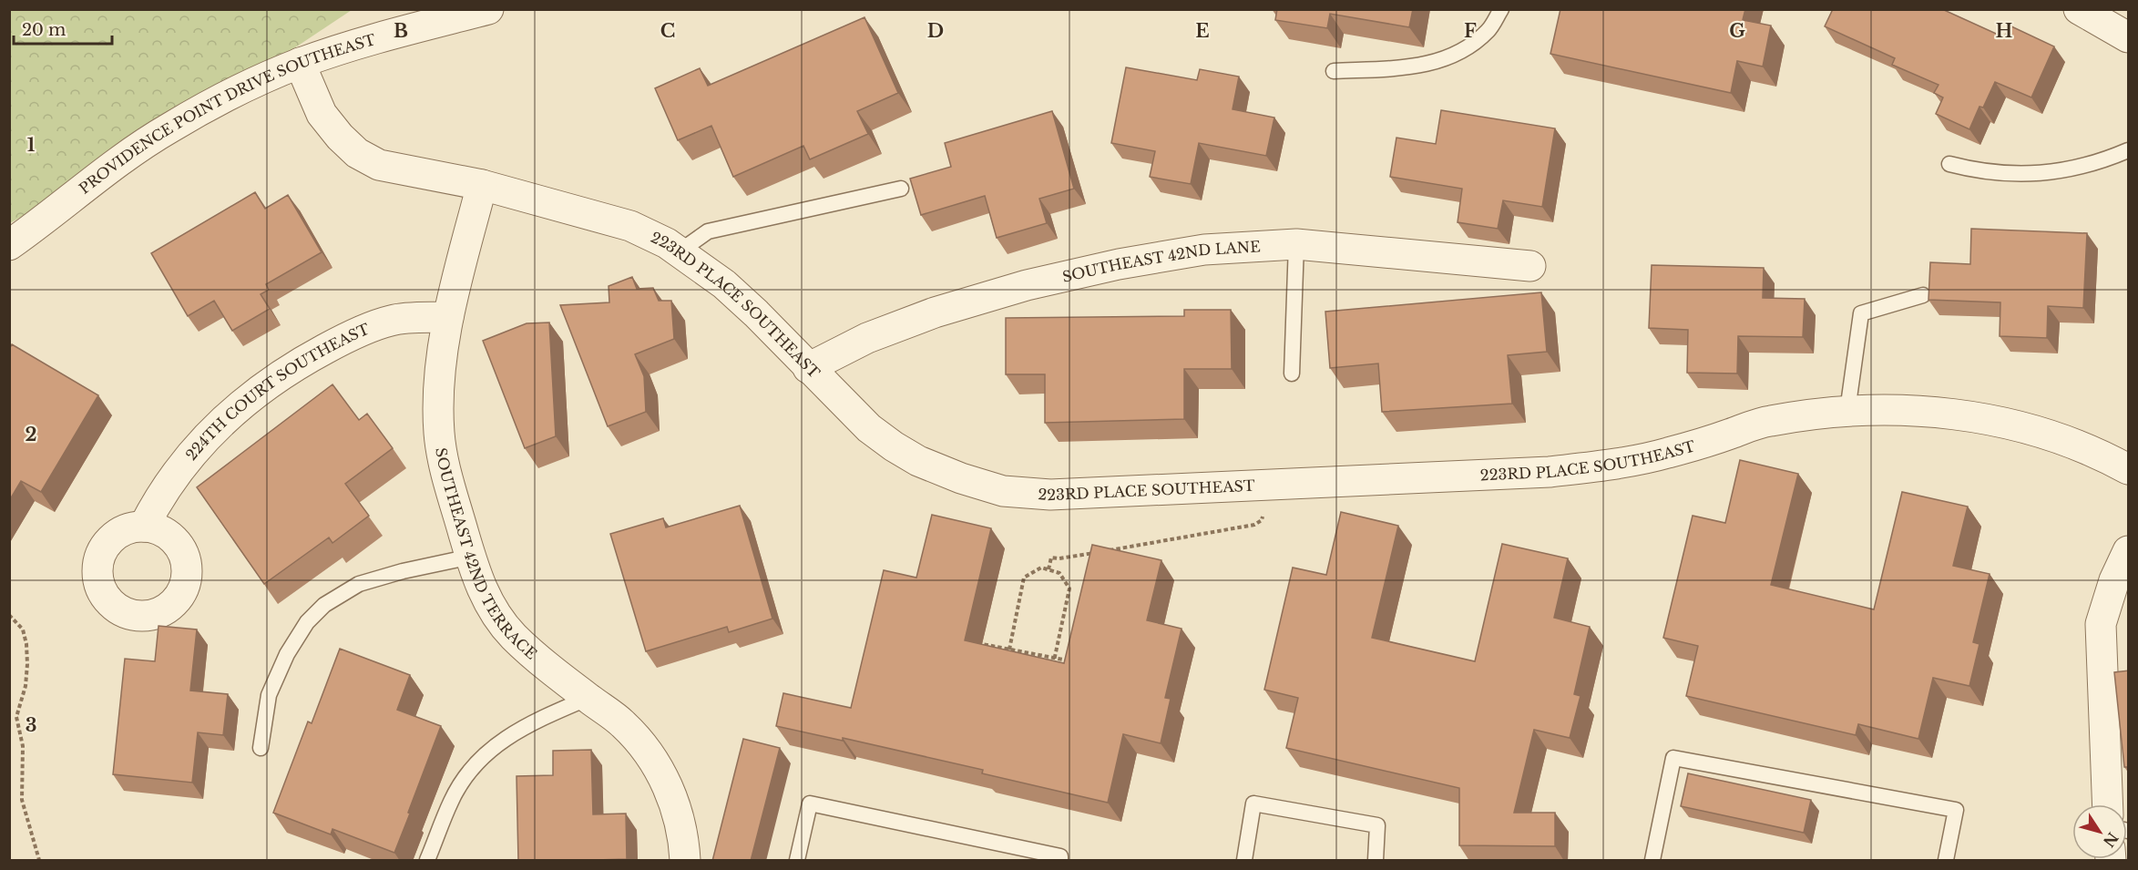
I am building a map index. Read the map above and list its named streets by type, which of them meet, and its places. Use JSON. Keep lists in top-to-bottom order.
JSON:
{
  "streets": {
    "street": [
      "PROVIDENCE POINT DRIVE SOUTHEAST",
      "SOUTHEAST 42ND LANE",
      "223RD PLACE SOUTHEAST",
      "224TH COURT SOUTHEAST",
      "SOUTHEAST 42ND TERRACE"
    ]
  },
  "crossings": [
    ["PROVIDENCE POINT DRIVE SOUTHEAST", "223RD PLACE SOUTHEAST"],
    ["SOUTHEAST 42ND LANE", "223RD PLACE SOUTHEAST"],
    ["223RD PLACE SOUTHEAST", "SOUTHEAST 42ND TERRACE"],
    ["224TH COURT SOUTHEAST", "SOUTHEAST 42ND TERRACE"]
  ],
  "scale_bar": "20 m",
  "north": "bottom right",
  "grid": {
    "columns": [
      "B",
      "C",
      "D",
      "E",
      "F",
      "G",
      "H"
    ],
    "rows": ["1", "2", "3"]
  }
}
